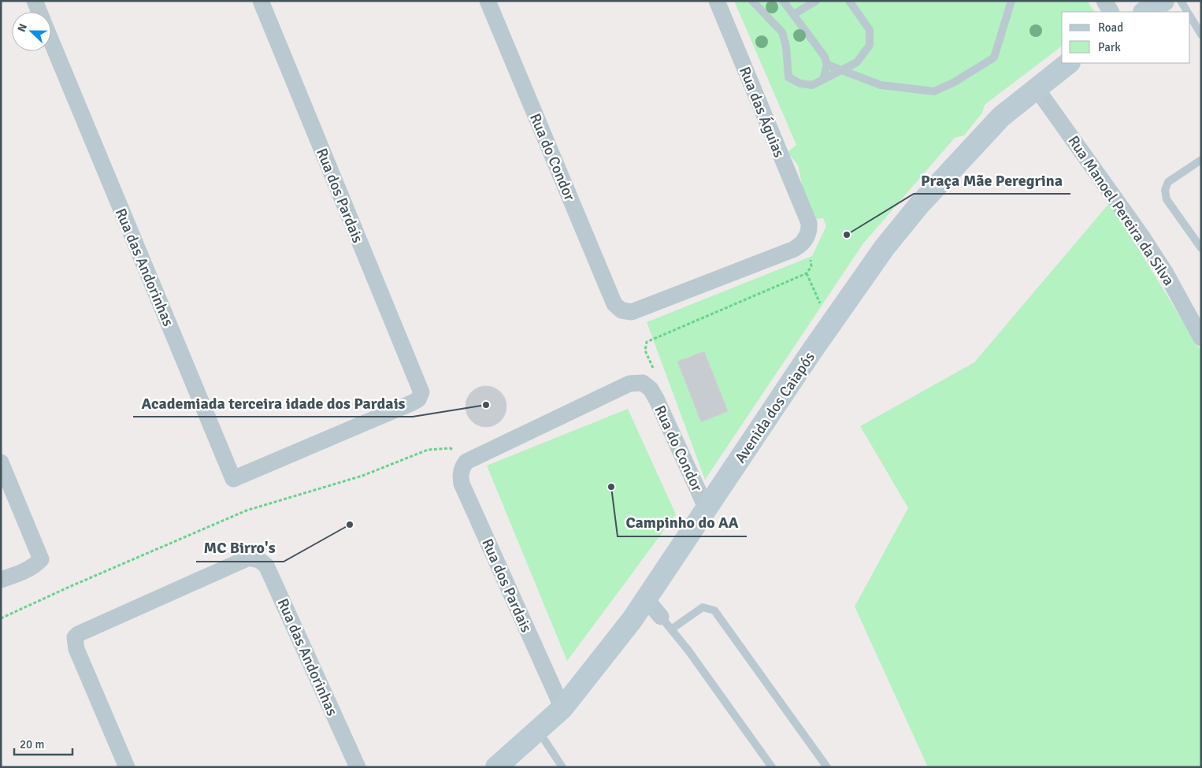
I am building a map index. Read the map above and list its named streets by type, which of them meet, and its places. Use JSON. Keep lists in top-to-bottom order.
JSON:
{
  "streets": {
    "main road": ["Avenida dos Caiapós"],
    "street": [
      "Rua das Águias",
      "Rua do Condor",
      "Rua dos Pardais",
      "Rua Manoel Pereira da Silva",
      "Rua das Andorinhas"
    ]
  },
  "crossings": [
    ["Rua das Águias", "Rua do Condor"],
    ["Rua do Condor", "Avenida dos Caiapós"],
    ["Rua dos Pardais", "Rua das Andorinhas"],
    ["Rua dos Pardais", "Avenida dos Caiapós"],
    ["Rua Manoel Pereira da Silva", "Avenida dos Caiapós"]
  ],
  "places": [
    "Praça Mãe Peregrina",
    "Academiada terceira idade dos Pardais",
    "Campinho do AA",
    "MC Birro's"
  ],
  "legend": ["Road", "Park"],
  "scale_bar": "20 m",
  "north": "left"
}
